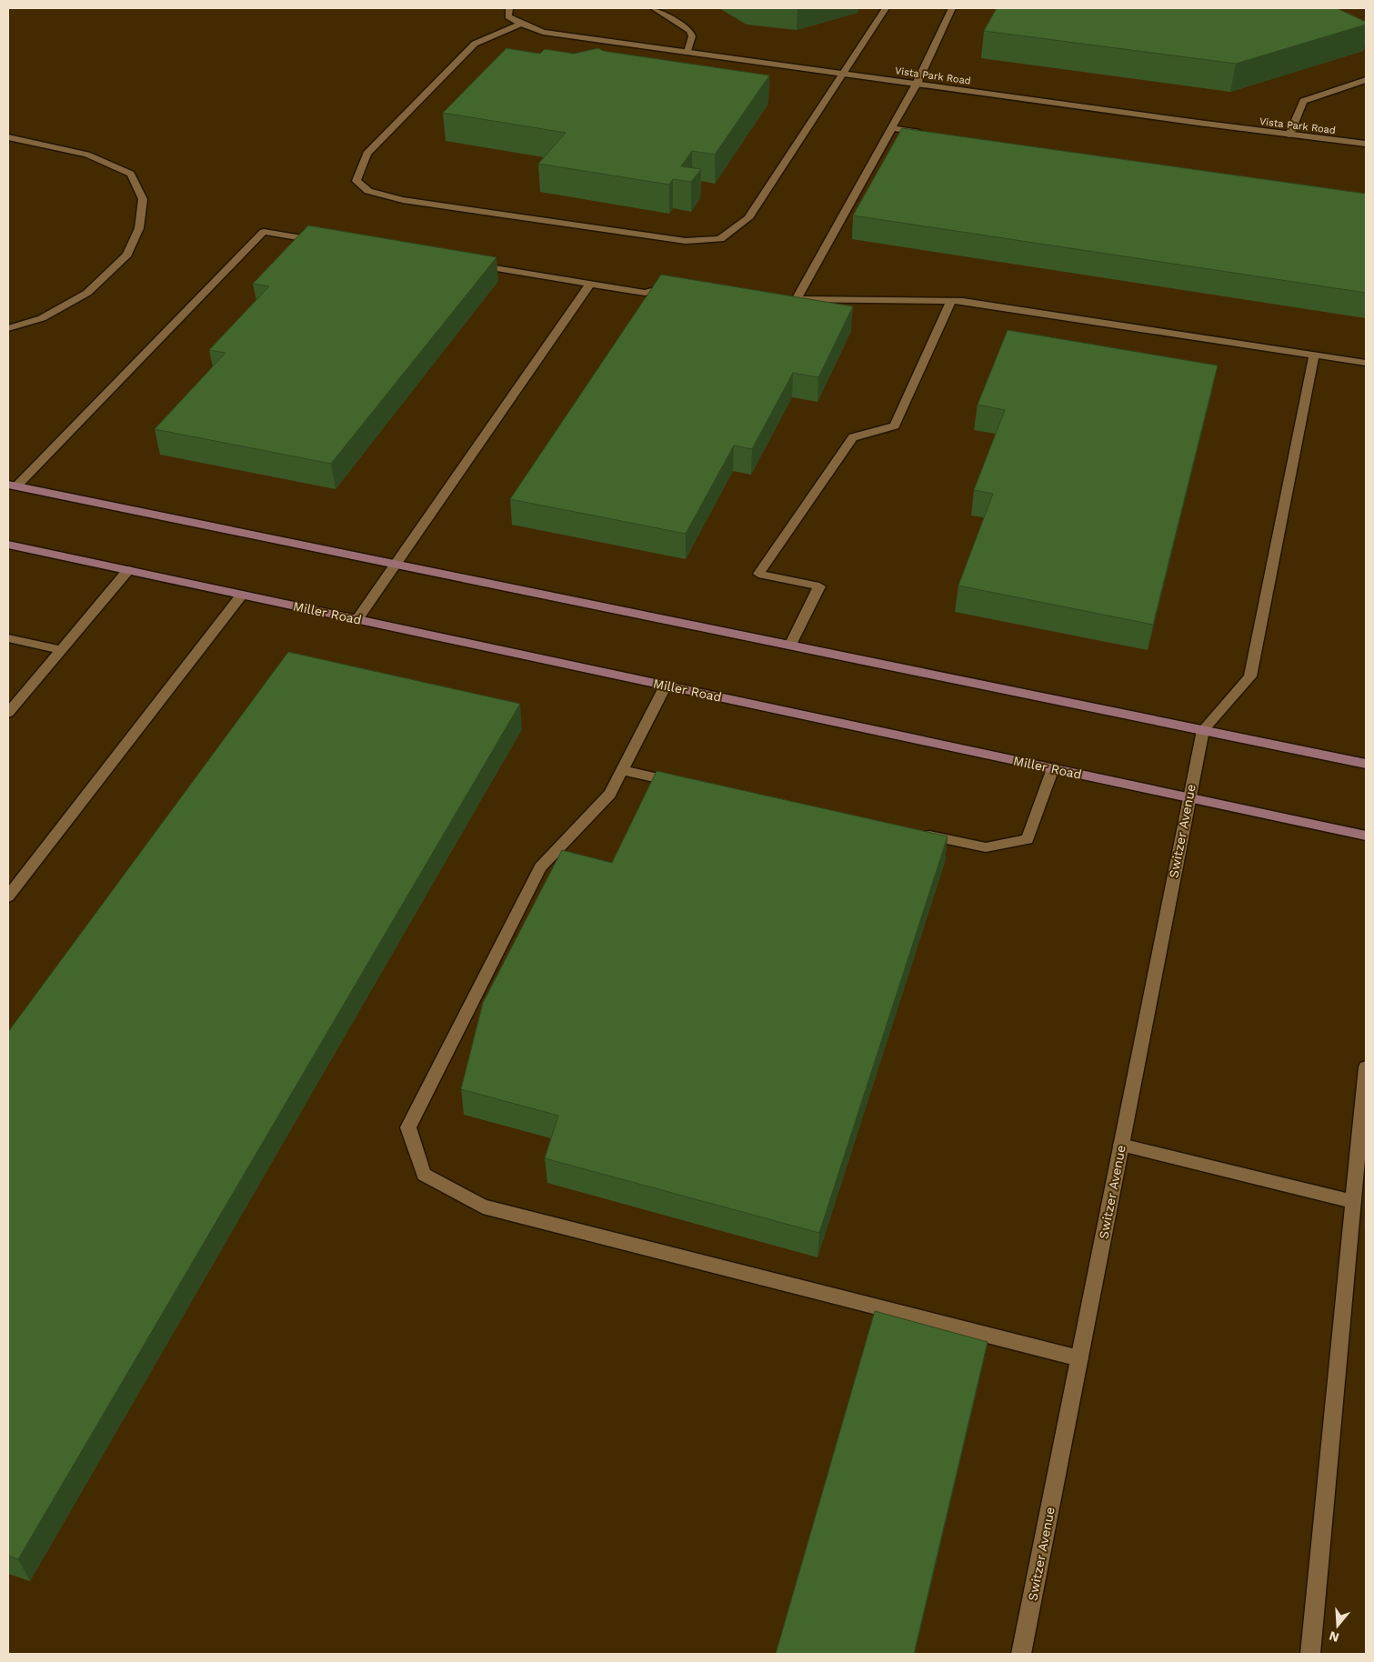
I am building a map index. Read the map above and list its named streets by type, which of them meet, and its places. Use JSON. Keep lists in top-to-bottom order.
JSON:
{
  "streets": {
    "main road": ["Miller Road"],
    "street": ["Vista Park Road", "Switzer Avenue"]
  },
  "crossings": [
    ["Miller Road", "Switzer Avenue"]
  ],
  "north": "bottom"
}
